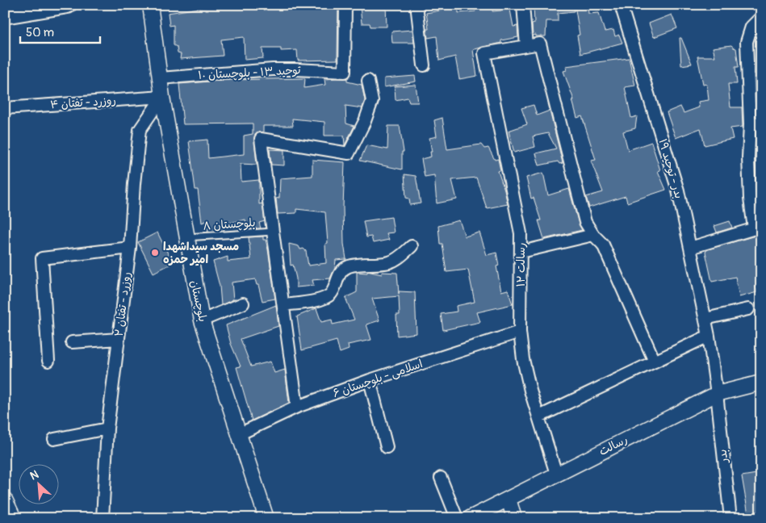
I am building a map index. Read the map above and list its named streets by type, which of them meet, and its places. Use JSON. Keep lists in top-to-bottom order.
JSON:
{
  "streets": {
    "street": [
      "توحید ۱۳ - بلوچستان ۱۰",
      "روزرد - تفتان ۴",
      "بدر - توحید ۱۹",
      "رسالت ۱۲",
      "بلوچستان",
      "روزرد - تفتان ۲",
      "اسلامی - بلوچستان ۶",
      "رسالت",
      "بدر"
    ],
    "lane": ["بلوچستان ۸"]
  },
  "crossings": [
    ["توحید ۱۳ - بلوچستان ۱۰", "بلوچستان"],
    ["روزرد - تفتان ۴", "بلوچستان"],
    ["روزرد - تفتان ۴", "روزرد - تفتان ۲"],
    ["بدر - توحید ۱۹", "بدر"],
    ["بلوچستان ۸", "بلوچستان"],
    ["رسالت ۱۲", "اسلامی - بلوچستان ۶"],
    ["رسالت ۱۲", "رسالت"],
    ["بلوچستان", "روزرد - تفتان ۲"],
    ["بلوچستان", "اسلامی - بلوچستان ۶"],
    ["رسالت", "بدر"]
  ],
  "places": ["مسجد سیداشهدا امیر حمزه"],
  "scale_bar": "50 m",
  "north": "top left"
}
